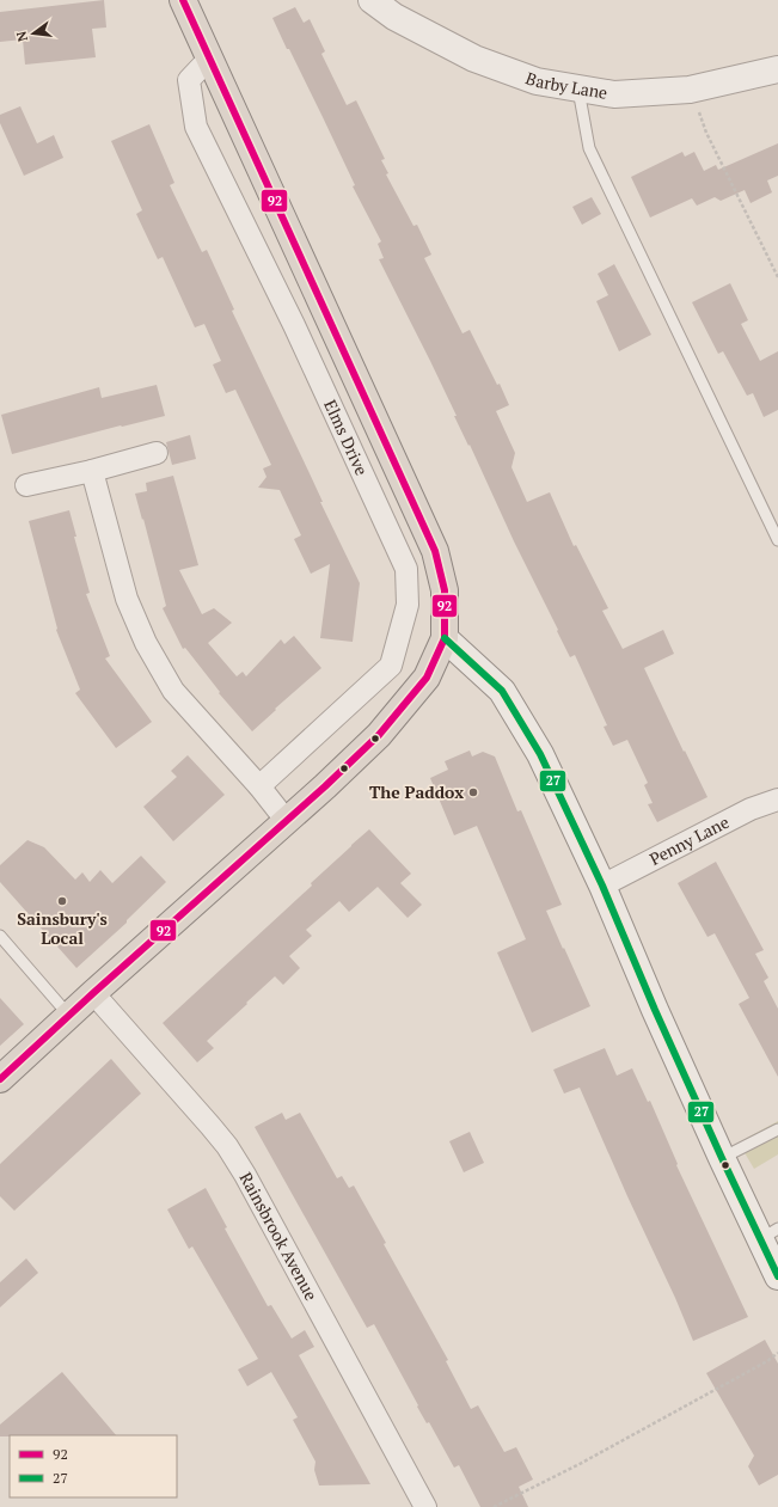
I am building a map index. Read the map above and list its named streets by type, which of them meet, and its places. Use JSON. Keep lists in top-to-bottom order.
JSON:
{
  "streets": {
    "main road": ["Barby Lane"],
    "street": ["Elms Drive", "Penny Lane", "Rainsbrook Avenue"]
  },
  "places": ["The Paddox", "Sainsbury's Local"],
  "lines": ["transit line 92", "transit line 27"],
  "legend": ["92", "27"],
  "north": "left"
}
